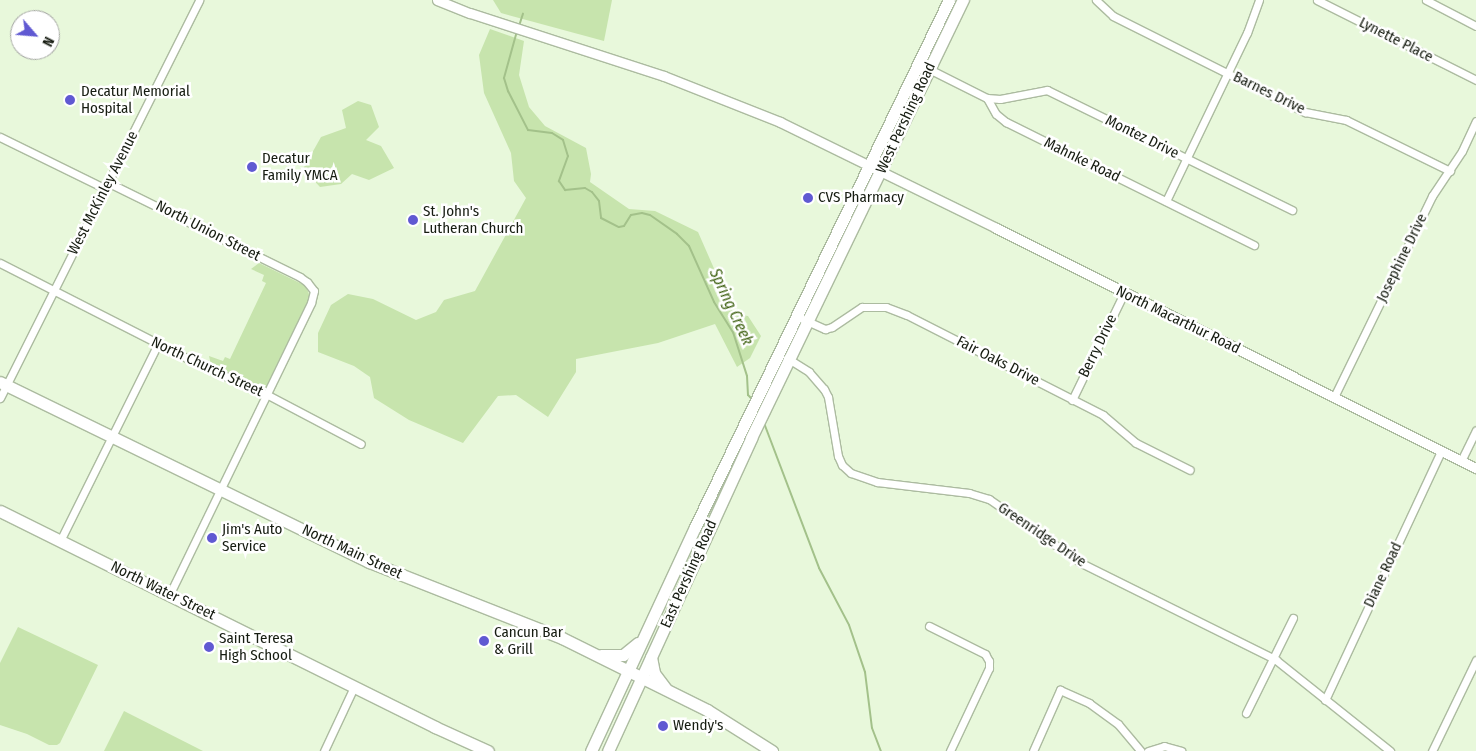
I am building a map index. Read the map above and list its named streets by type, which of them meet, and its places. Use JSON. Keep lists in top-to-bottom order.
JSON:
{
  "streets": {
    "main road": [
      "West Pershing Road",
      "North Main Street",
      "East Pershing Road",
      "North Water Street"
    ],
    "street": [
      "Lynette Place",
      "Barnes Drive",
      "Montez Drive",
      "Mahnke Road",
      "West McKinley Avenue",
      "North Union Street",
      "Josephine Drive",
      "North Macarthur Road",
      "Berry Drive",
      "Fair Oaks Drive",
      "North Church Street",
      "Greenridge Drive",
      "Diane Road"
    ]
  },
  "crossings": [
    ["Barnes Drive", "Josephine Drive"],
    ["West Pershing Road", "Mahnke Road"],
    ["West Pershing Road", "North Macarthur Road"],
    ["West Pershing Road", "Fair Oaks Drive"],
    ["West Pershing Road", "Greenridge Drive"],
    ["West Pershing Road", "North Main Street"],
    ["West Pershing Road", "East Pershing Road"],
    ["Montez Drive", "Mahnke Road"],
    ["West McKinley Avenue", "North Union Street"],
    ["West McKinley Avenue", "North Church Street"],
    ["West McKinley Avenue", "North Main Street"],
    ["North Union Street", "North Church Street"],
    ["Josephine Drive", "North Macarthur Road"],
    ["North Macarthur Road", "Berry Drive"],
    ["North Macarthur Road", "Diane Road"],
    ["Berry Drive", "Fair Oaks Drive"],
    ["Greenridge Drive", "Diane Road"],
    ["North Main Street", "East Pershing Road"]
  ],
  "water": ["Spring Creek"],
  "places": [
    "Decatur Memorial Hospital",
    "Decatur Family YMCA",
    "CVS Pharmacy",
    "St. John's Lutheran Church",
    "Jim's Auto Service",
    "Cancun Bar & Grill",
    "Saint Teresa High School",
    "Wendy's"
  ],
  "north": "bottom right"
}
